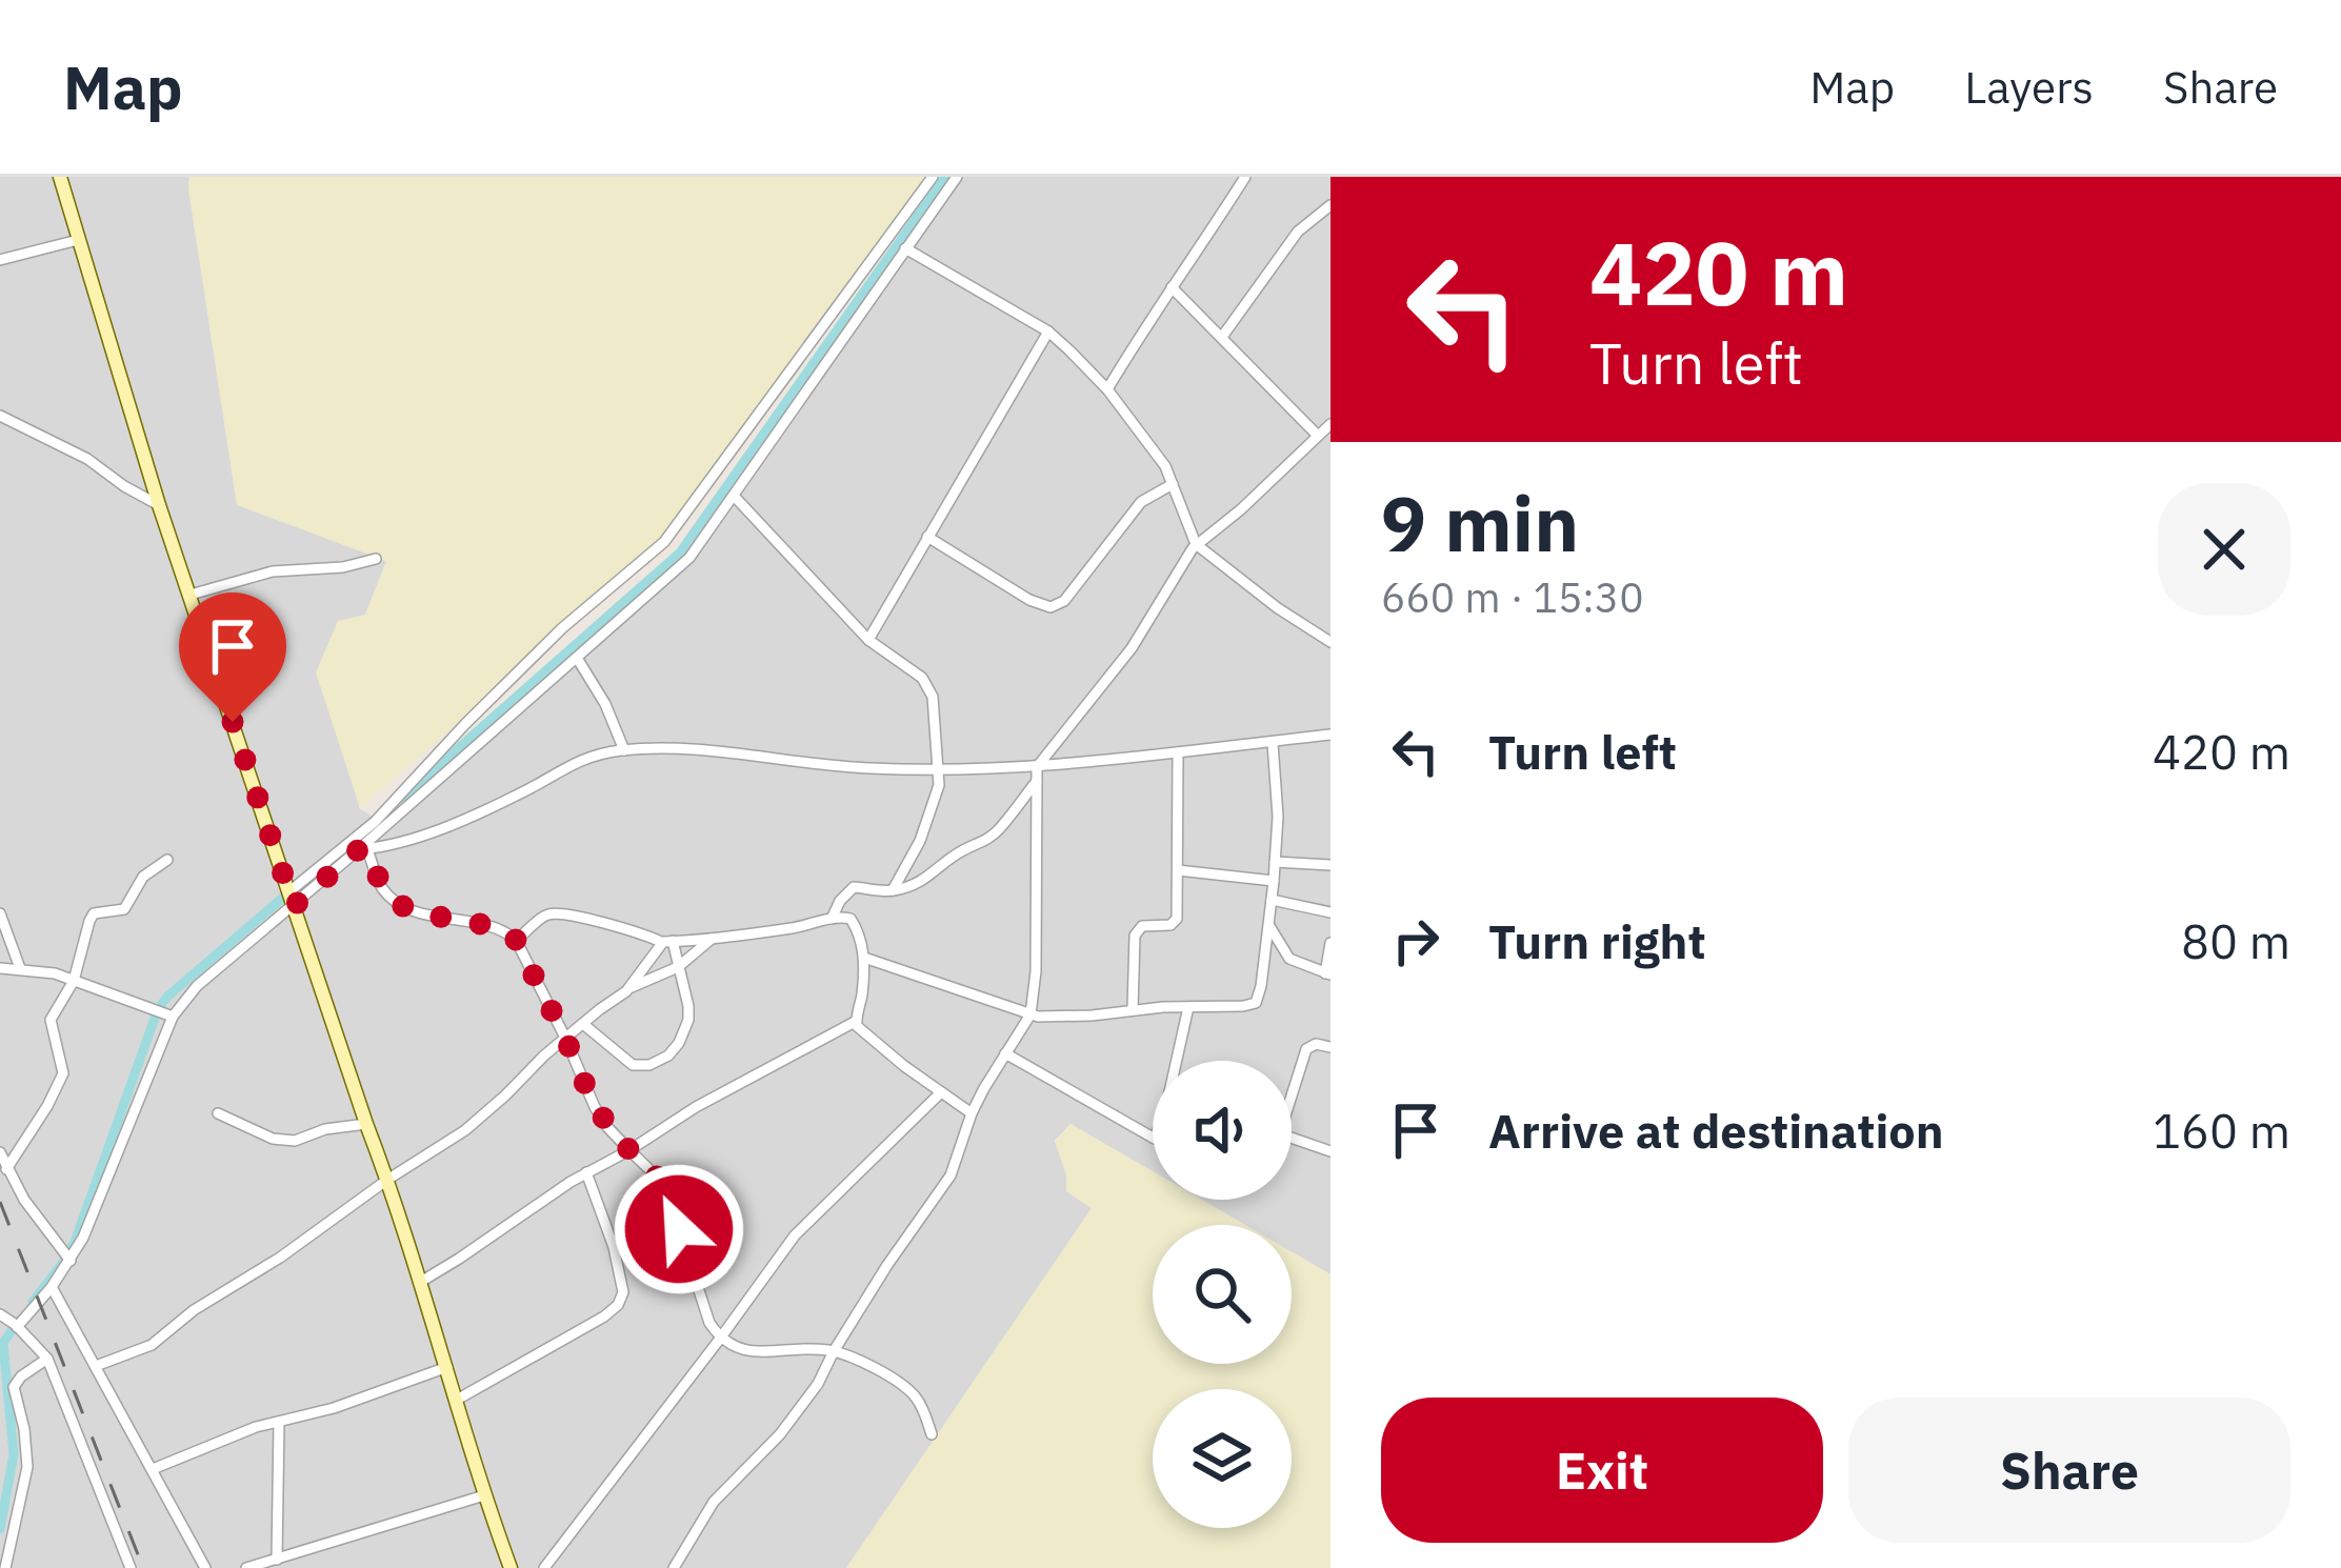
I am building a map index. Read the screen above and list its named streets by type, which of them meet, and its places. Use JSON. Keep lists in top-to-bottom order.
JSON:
{
  "page": {
    "header": "Map",
    "nav": ["Map", "Layers", "Share"],
    "turn": ["420 m", "Turn left"],
    "heading": ["9 min", "660 m · 15:30"],
    "list": [
      {
        "name": "Turn left",
        "value": "420 m"
      },
      {
        "name": "Turn right",
        "value": "80 m"
      },
      {
        "name": "Arrive at destination",
        "value": "160 m"
      }
    ],
    "buttons": ["Exit", "Share"]
  }
}
